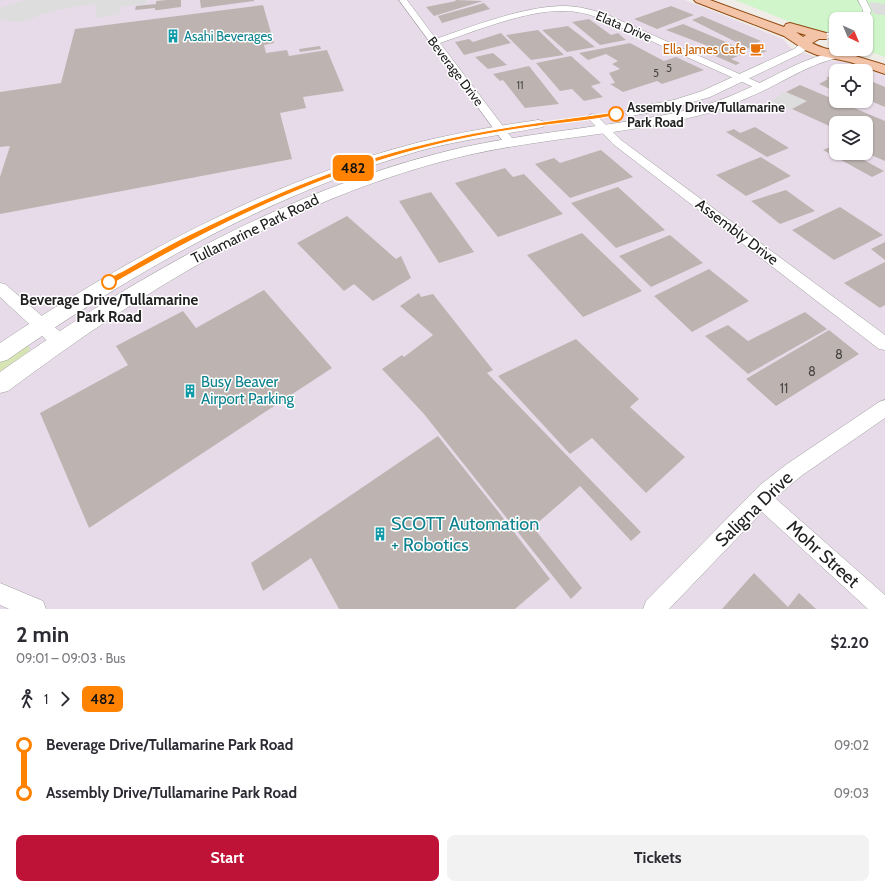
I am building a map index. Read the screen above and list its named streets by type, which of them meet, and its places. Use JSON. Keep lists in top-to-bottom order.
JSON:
{
  "streets": {
    "street": [
      "Elata Drive",
      "Beverage Drive",
      "Tullamarine Park Road",
      "Assembly Drive",
      "Saligna Drive",
      "Mohr Street"
    ]
  },
  "crossings": [
    ["Elata Drive", "Beverage Drive"],
    ["Elata Drive", "Tullamarine Park Road"],
    ["Beverage Drive", "Tullamarine Park Road"],
    ["Tullamarine Park Road", "Assembly Drive"],
    ["Saligna Drive", "Mohr Street"]
  ],
  "places": {
    "building": ["Asahi Beverages", "Busy Beaver Airport Parking", "SCOTT Automation + Robotics"],
    "cafe": ["Ella James Cafe"],
    "other": ["Assembly Drive/Tullamarine Park Road", "Beverage Drive/Tullamarine Park Road"]
  },
  "lines": ["bus line 482"],
  "house_numbers": [
    "5",
    "5",
    "11",
    "8",
    "8",
    "11"
  ],
  "north": "bottom right",
  "page": {
    "on_map": "482",
    "heading": ["2 min", "09:01 – 09:03 · Bus", "$2.20"],
    "legs": ["1", "482"],
    "list": [
      {
        "name": "Beverage Drive/Tullamarine Park Road",
        "value": "09:02"
      },
      {
        "name": "Assembly Drive/Tullamarine Park Road",
        "value": "09:03"
      }
    ],
    "buttons": ["Start", "Tickets"]
  }
}
